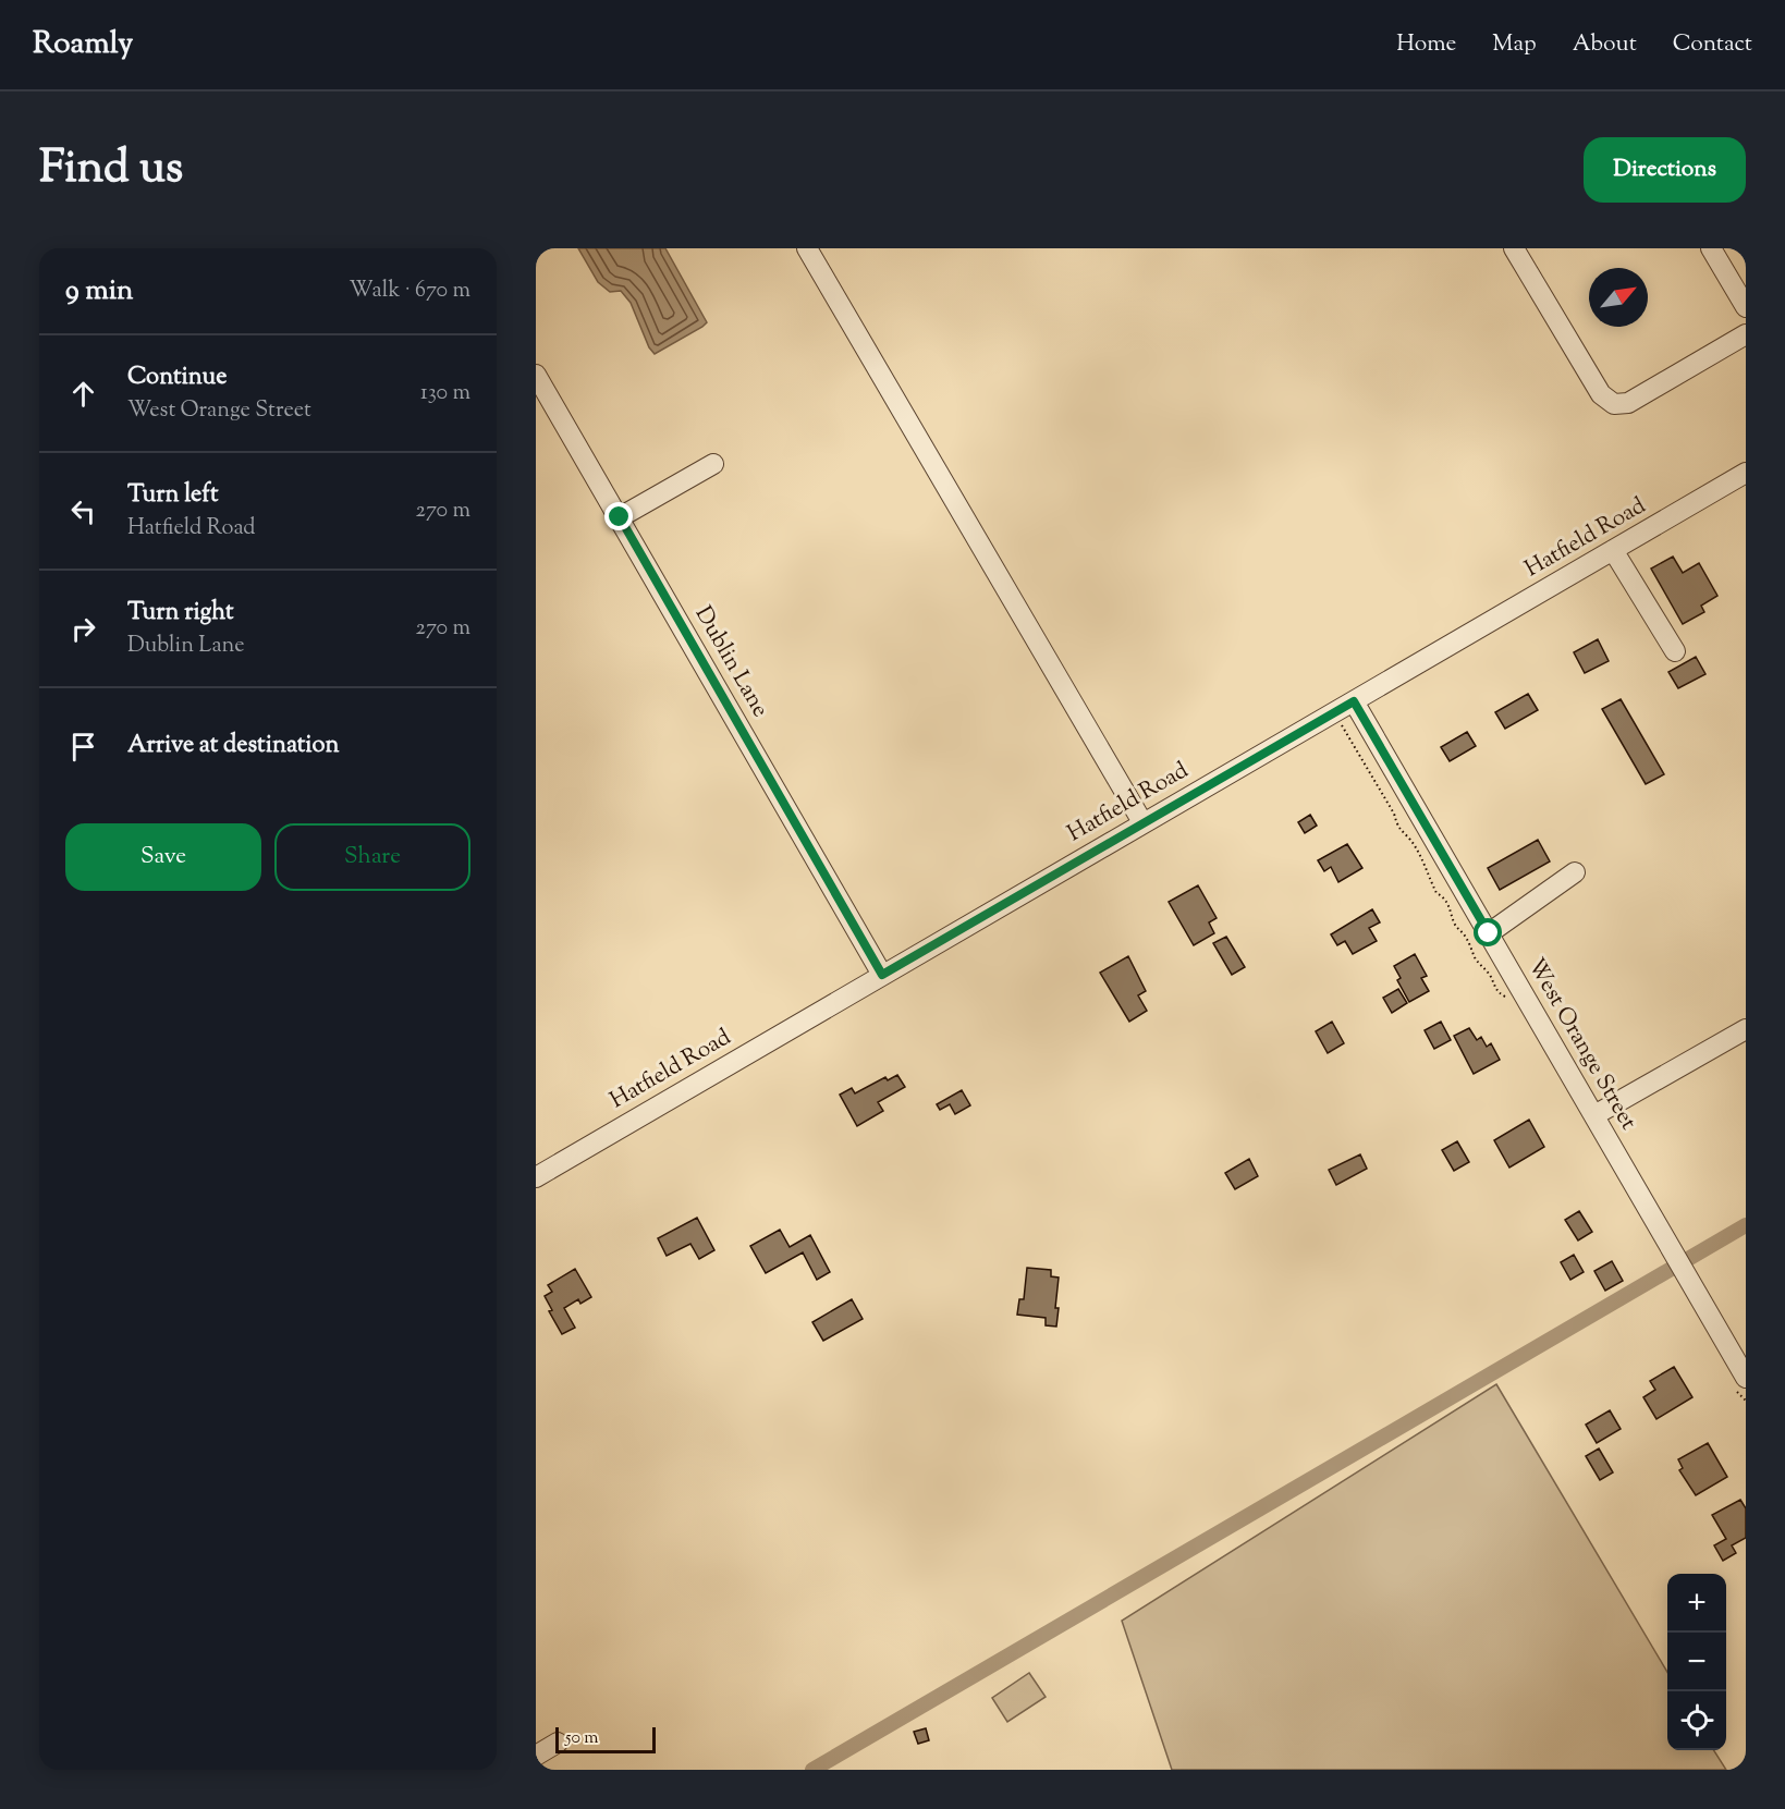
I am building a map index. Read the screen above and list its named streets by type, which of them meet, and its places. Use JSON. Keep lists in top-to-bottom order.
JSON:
{
  "streets": {
    "street": ["Hatfield Road", "Dublin Lane", "West Orange Street"]
  },
  "crossings": [
    ["Hatfield Road", "Dublin Lane"],
    ["Hatfield Road", "West Orange Street"]
  ],
  "scale_bar": "50 m",
  "north": "top right",
  "page": {
    "header": "Roamly",
    "nav": [
      "Home",
      "Map",
      "About",
      "Contact"
    ],
    "title": "Find us",
    "buttons": [
      "Directions",
      ["Save", "Share"]
    ],
    "heading": ["9 min", "Walk · 670 m"],
    "list": [
      ["Continue", "West Orange Street", "130 m"],
      ["Turn left", "Hatfield Road", "270 m"],
      ["Turn right", "Dublin Lane", "270 m"],
      "Arrive at destination"
    ],
    "map_buttons": ["+", "−"],
    "scale": "50 m"
  }
}
